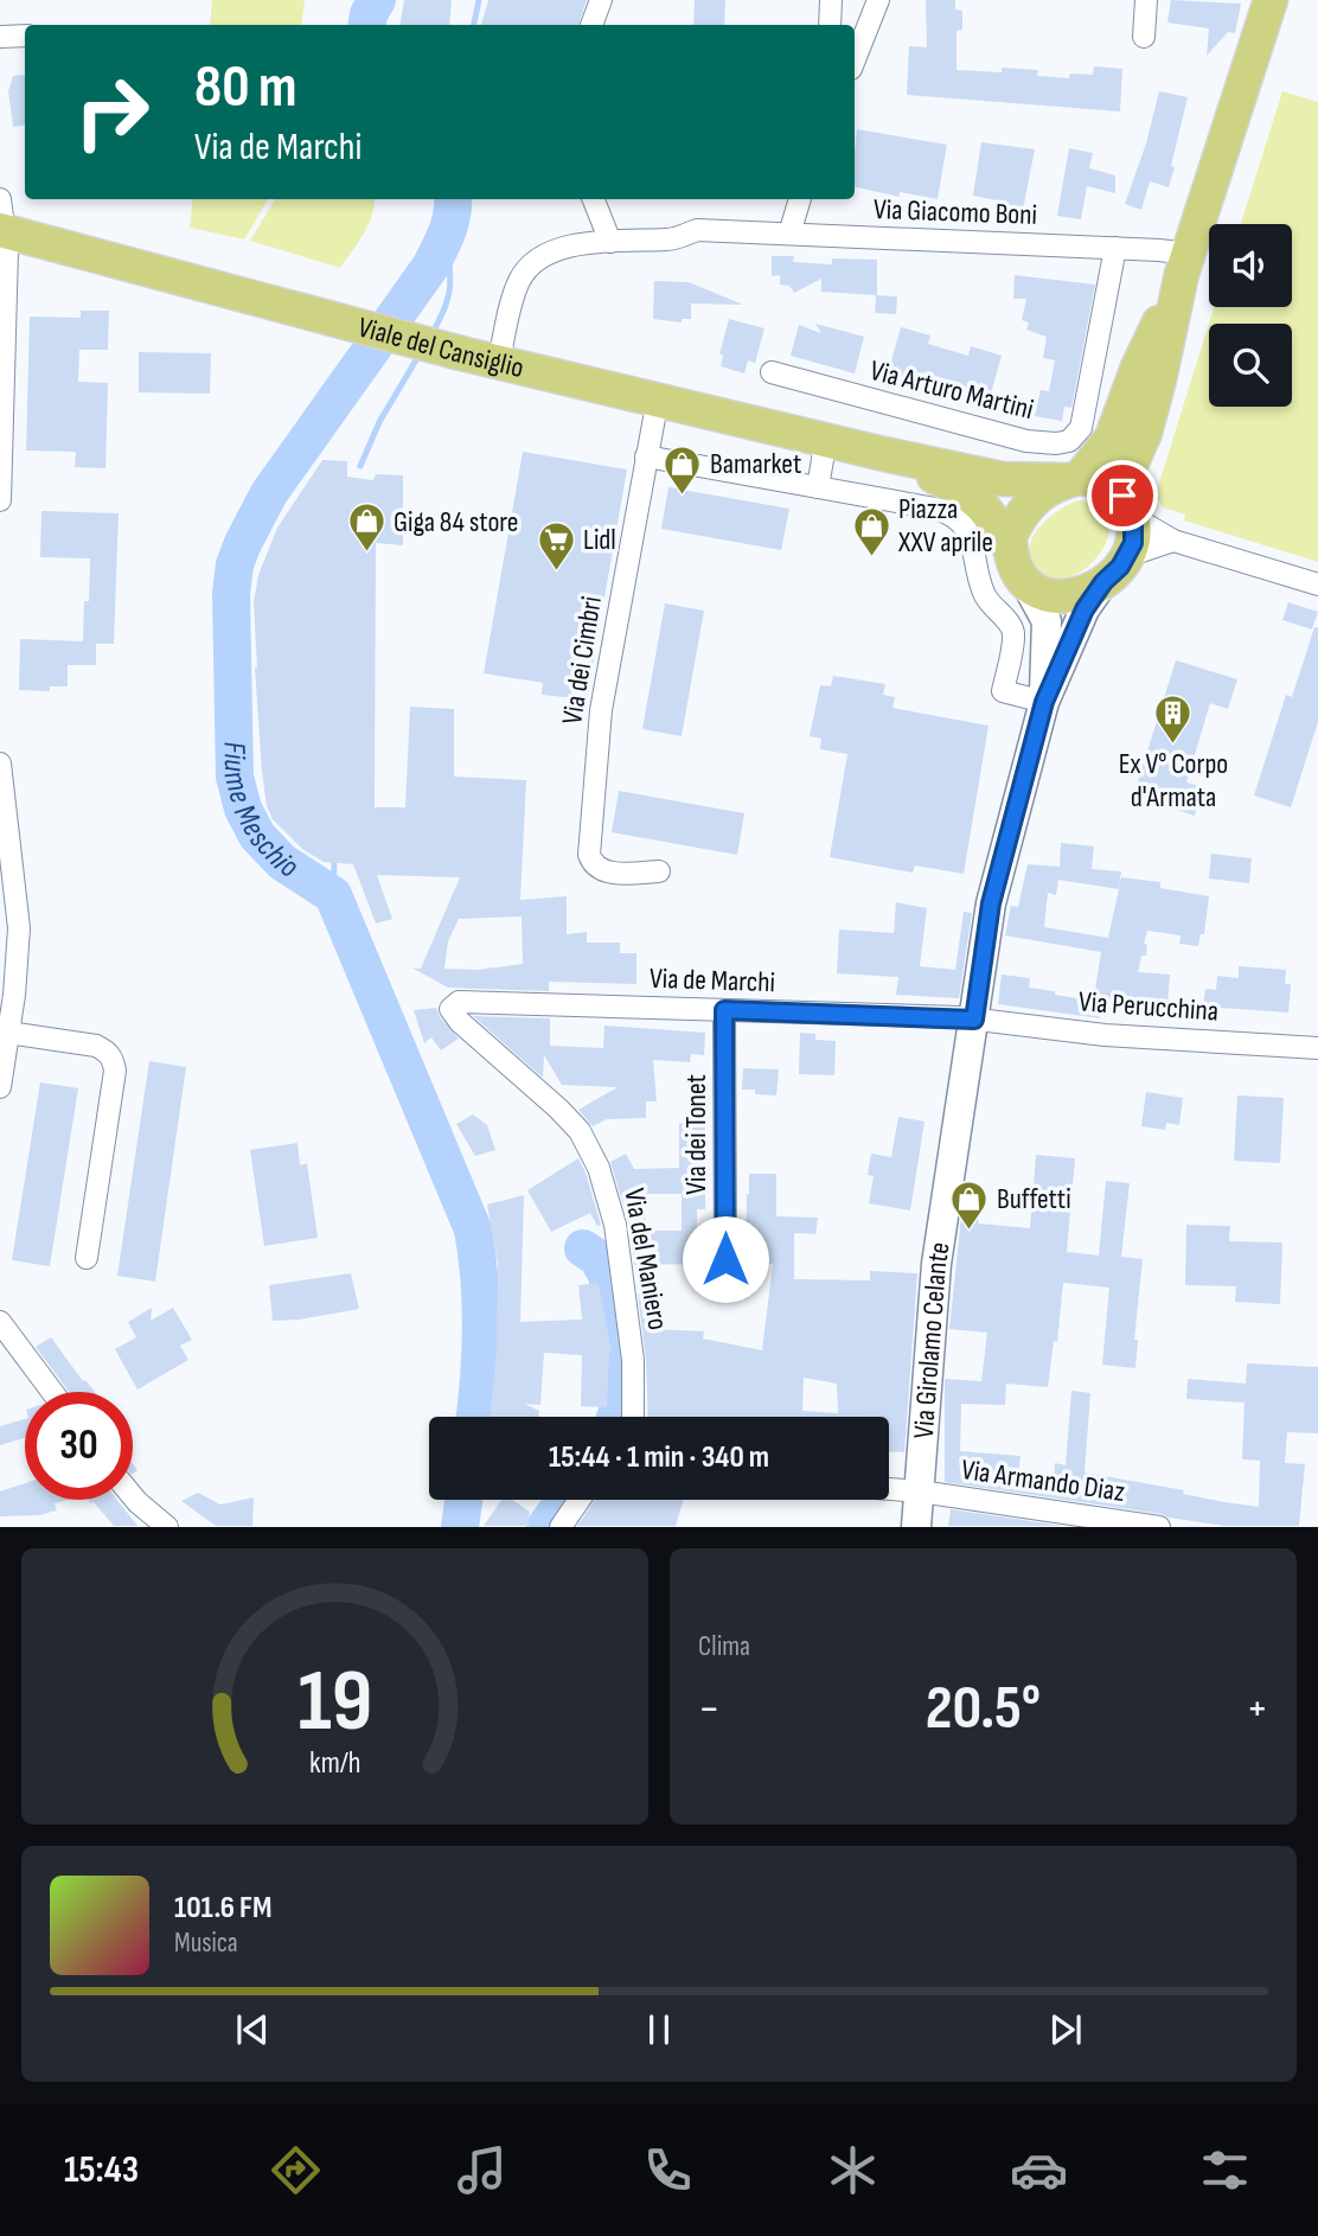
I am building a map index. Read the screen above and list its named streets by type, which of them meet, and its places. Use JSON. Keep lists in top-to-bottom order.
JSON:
{
  "streets": {
    "main road": ["Viale del Cansiglio", "Via Girolamo Celante"],
    "street": [
      "Via Giacomo Boni",
      "Via Arturo Martini",
      "Via dei Cimbri",
      "Via de Marchi",
      "Via Perucchina",
      "Via dei Tonet",
      "Via del Maniero",
      "Via Armando Diaz"
    ]
  },
  "crossings": [
    ["Via Giacomo Boni", "Viale del Cansiglio"],
    ["Via Giacomo Boni", "Via Arturo Martini"],
    ["Viale del Cansiglio", "Via dei Cimbri"],
    ["Viale del Cansiglio", "Via Girolamo Celante"],
    ["Via de Marchi", "Via Perucchina"],
    ["Via de Marchi", "Via dei Tonet"],
    ["Via de Marchi", "Via del Maniero"],
    ["Via de Marchi", "Via Girolamo Celante"],
    ["Via Perucchina", "Via Girolamo Celante"],
    ["Via Girolamo Celante", "Via Armando Diaz"]
  ],
  "water": ["Fiume Meschio"],
  "places": {
    "shop": [
      "Bamarket",
      "Giga 84 store",
      "Piazza XXV aprile",
      "Buffetti"
    ],
    "supermarket": ["Lidl"],
    "building": ["Ex V° Corpo d'Armata"]
  },
  "page": {
    "turn": ["80 m", "Via de Marchi"],
    "limit": "30",
    "trip": "15:44 · 1 min · 340 m",
    "tile": "Clima",
    "heat": ["−", "20.5°", "+"],
    "song": ["101.6 FM", "Musica"],
    "tabs": "15:43",
    "gauge": ["19", "km/h"]
  }
}
